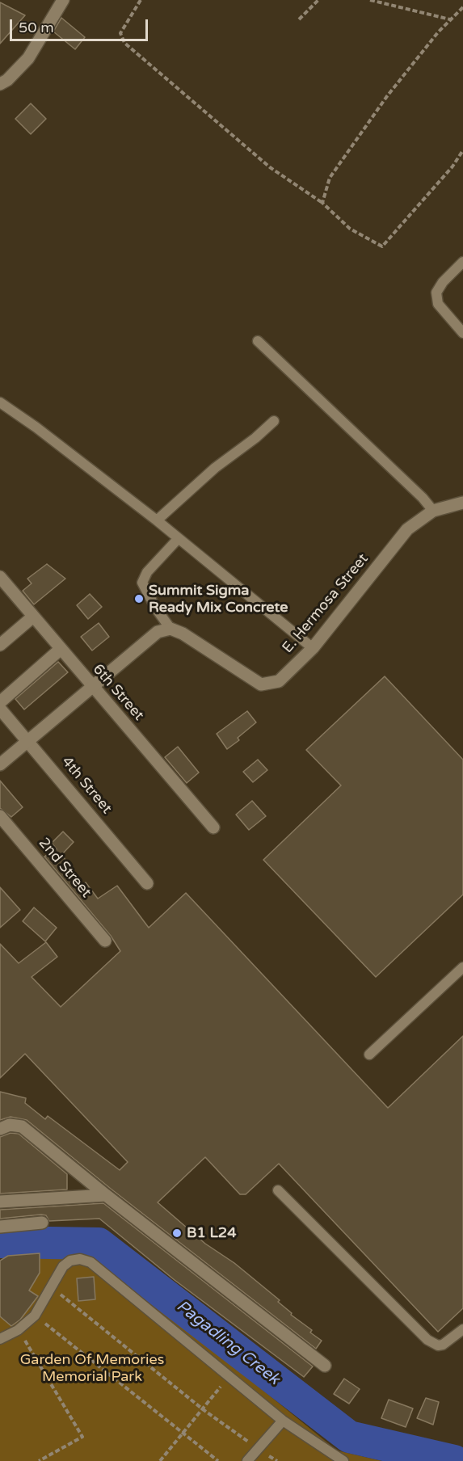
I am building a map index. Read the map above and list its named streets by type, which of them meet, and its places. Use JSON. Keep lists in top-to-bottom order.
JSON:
{
  "streets": {
    "street": [
      "E. Hermosa Street",
      "6th Street",
      "4th Street",
      "2nd Street"
    ]
  },
  "water": ["Pagadling Creek"],
  "parks": ["Garden Of Memories Memorial Park"],
  "places": ["Summit Sigma Ready Mix Concrete", "B1 L24"],
  "scale_bar": "50 m"
}
